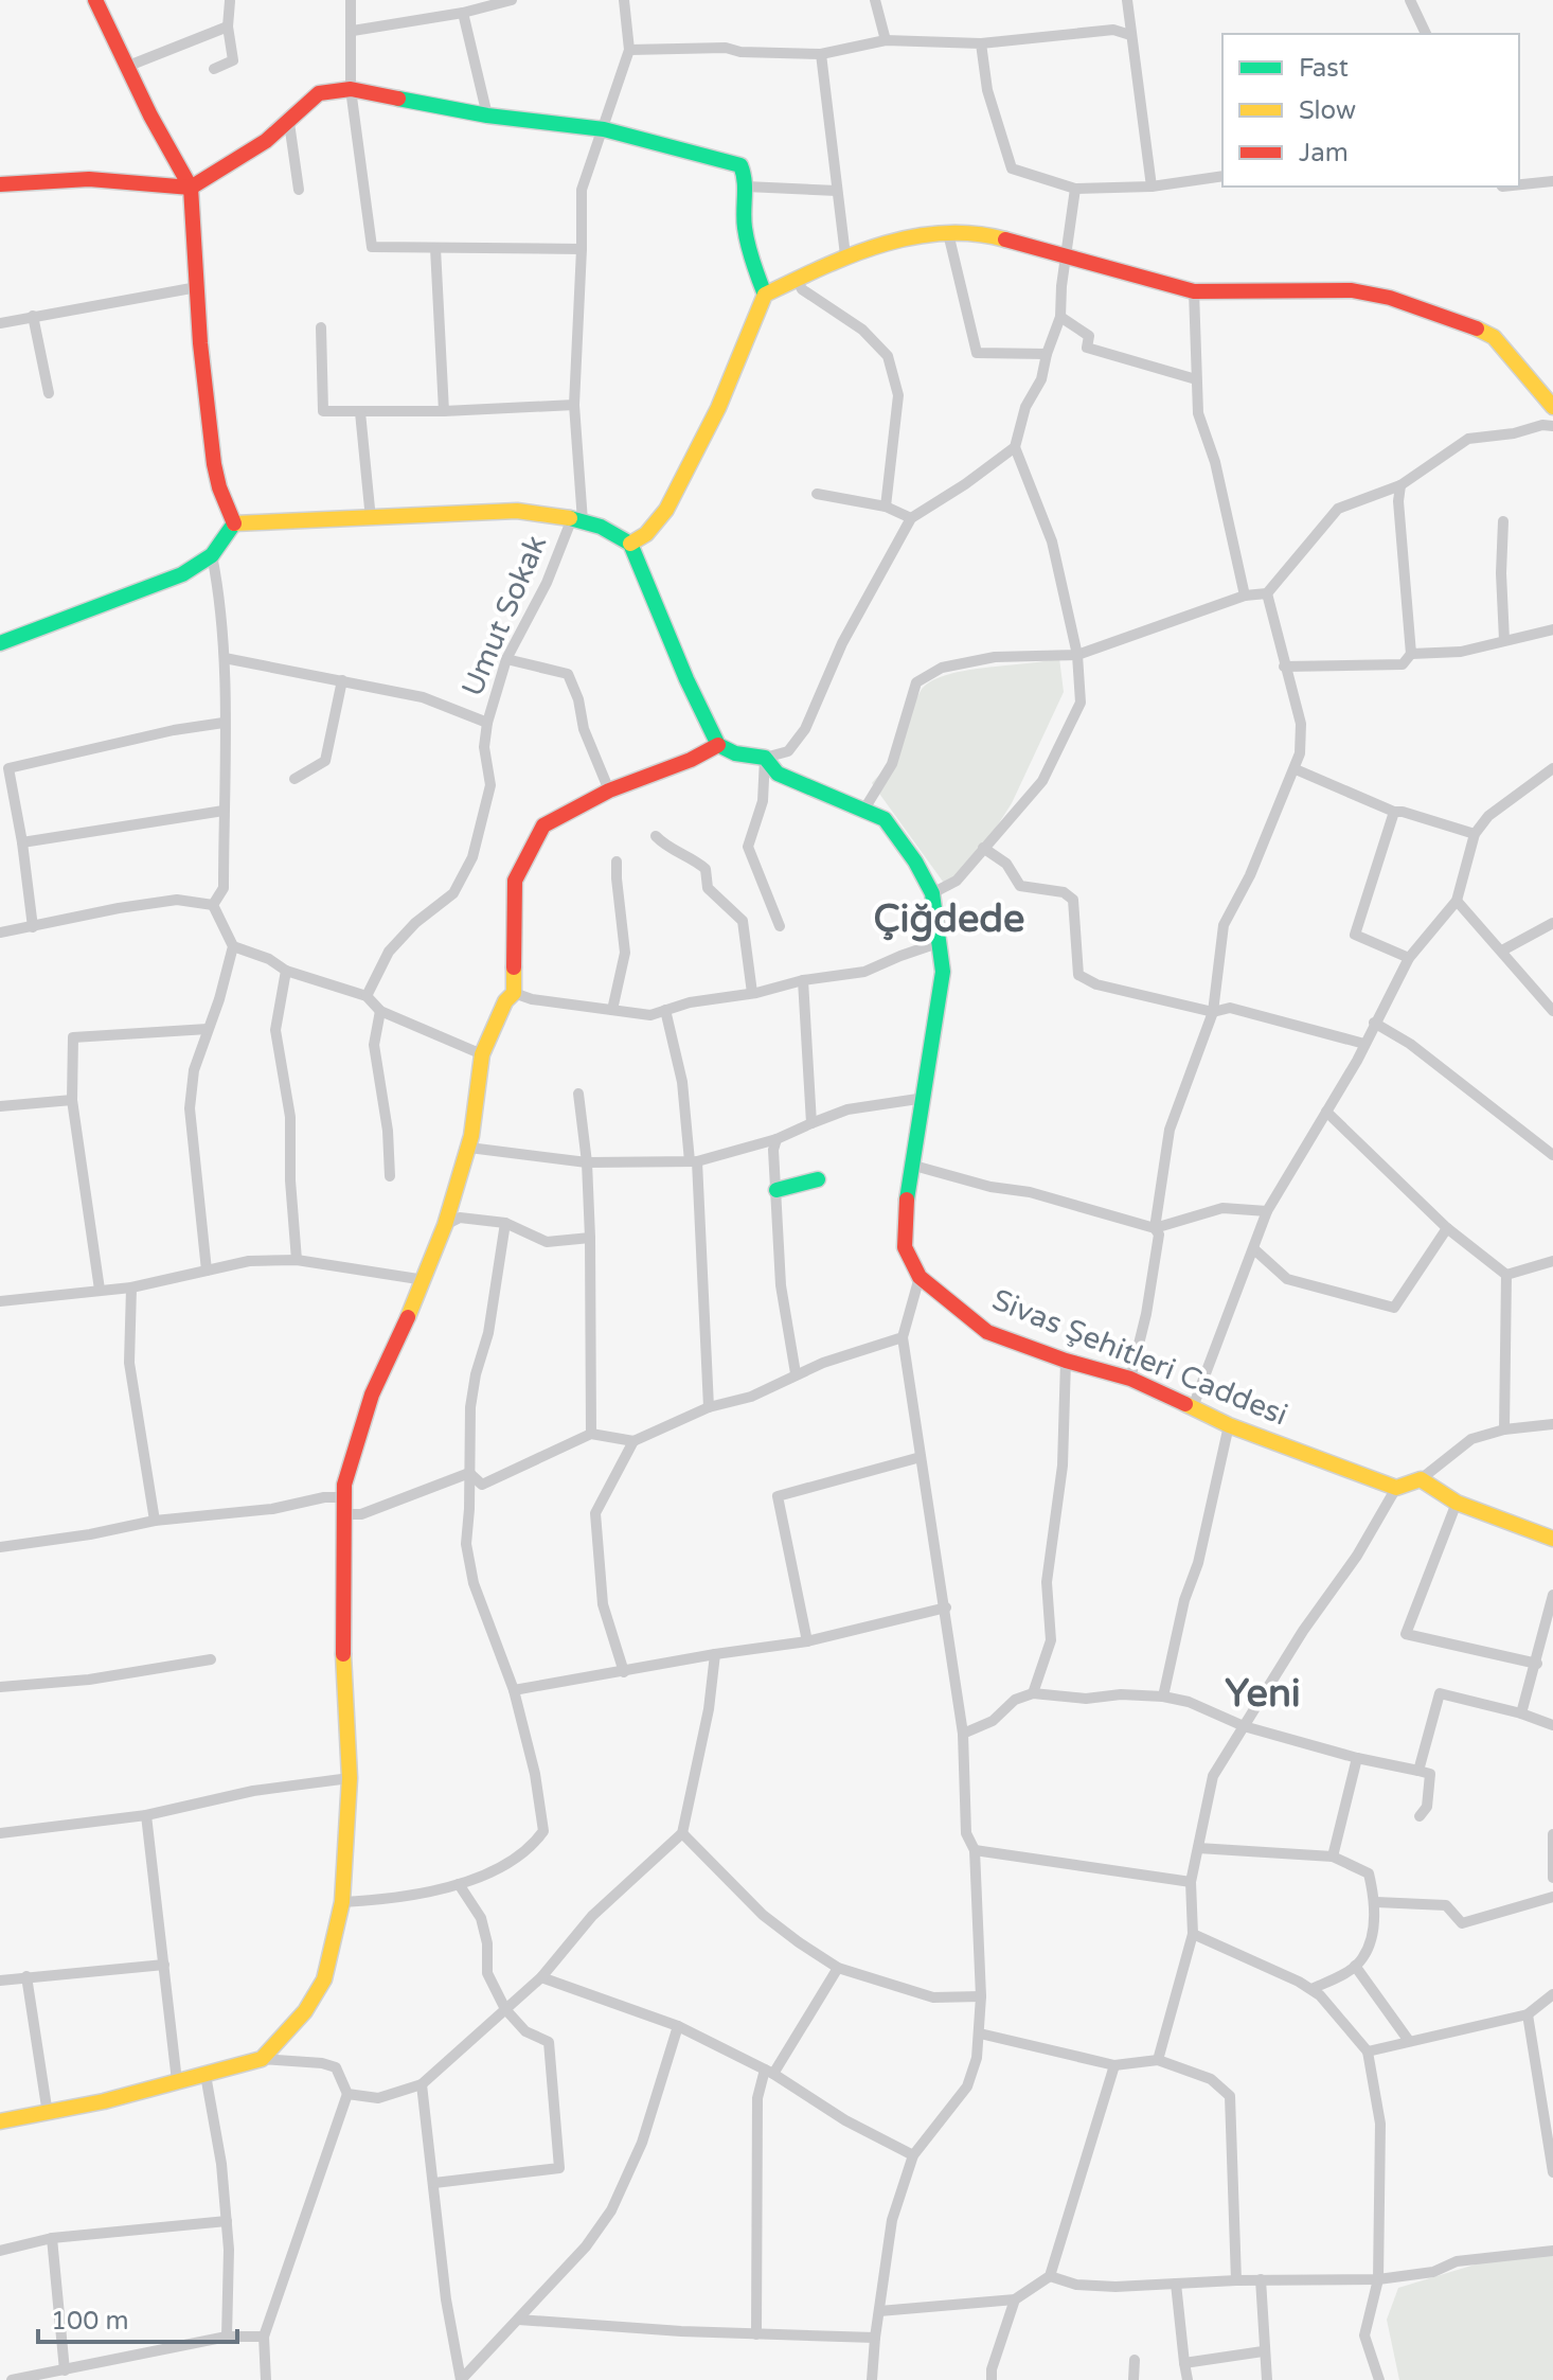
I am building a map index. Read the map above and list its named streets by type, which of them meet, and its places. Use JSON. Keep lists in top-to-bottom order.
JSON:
{
  "streets": {
    "street": ["Umut Sokak", "Sivas Şehitleri Caddesi"]
  },
  "districts": ["Çiğdede", "Yeni"],
  "legend": ["Fast", "Slow", "Jam"],
  "scale_bar": "100 m"
}
